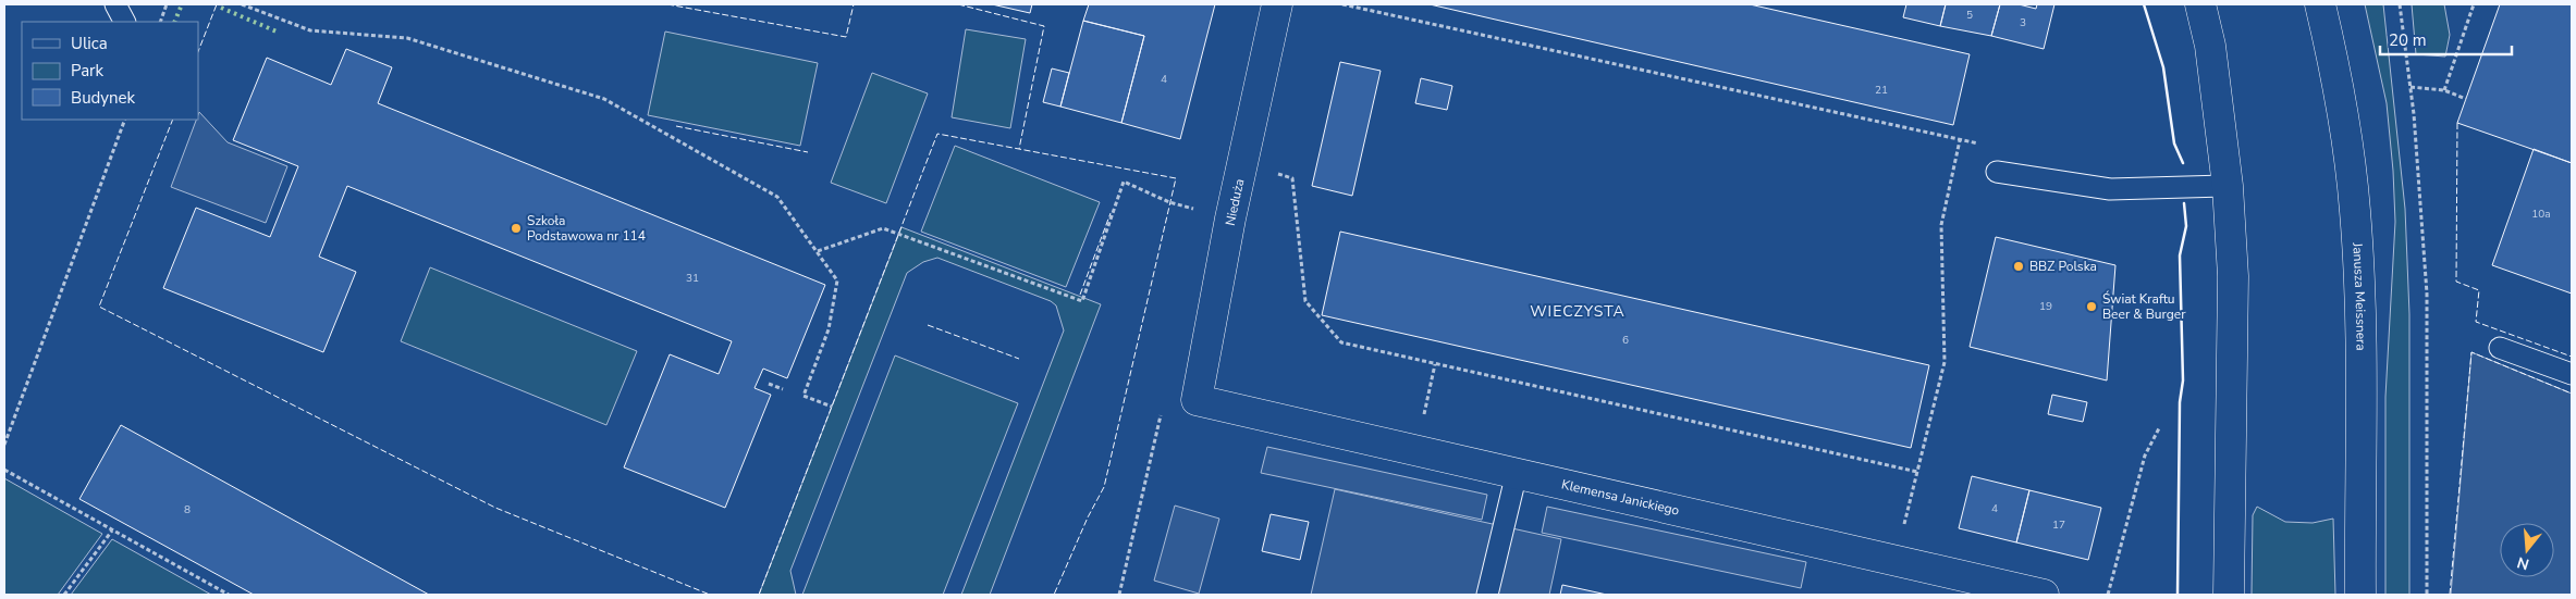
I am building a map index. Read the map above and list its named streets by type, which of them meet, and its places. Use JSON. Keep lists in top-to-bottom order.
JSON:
{
  "streets": {
    "street": ["Nieduża", "Janusza Meissnera", "Klemensa Janickiego"]
  },
  "crossings": [
    ["Nieduża", "Klemensa Janickiego"]
  ],
  "districts": ["WIECZYSTA"],
  "places": ["Szkoła Podstawowa nr 114", "BBZ Polska", "Świat Kraftu Beer & Burger"],
  "house_numbers": [
    "5",
    "3",
    "4",
    "21",
    "10a",
    "31",
    "19",
    "6",
    "4",
    "8",
    "17"
  ],
  "legend": ["Ulica", "Park", "Budynek"],
  "scale_bar": "20 m",
  "north": "bottom"
}
